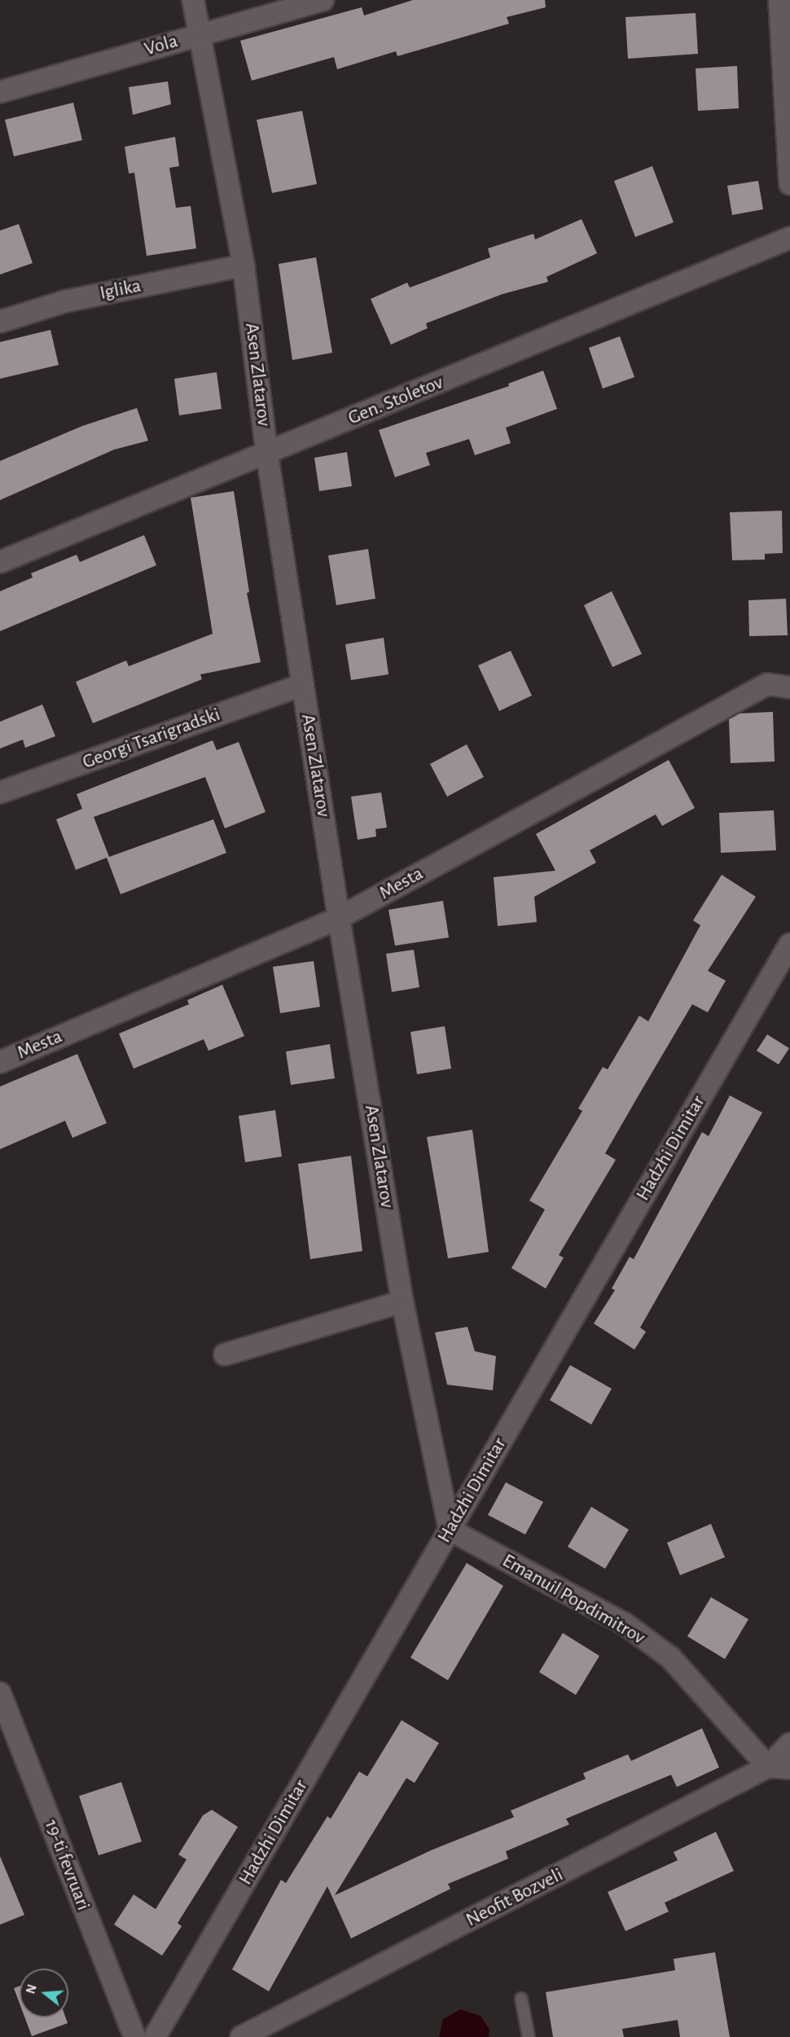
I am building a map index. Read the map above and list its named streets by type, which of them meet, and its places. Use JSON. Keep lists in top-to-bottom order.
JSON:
{
  "streets": {
    "street": [
      "Vola",
      "Iglika",
      "Asen Zlatarov",
      "Gen. Stoletov",
      "Georgi Tsarigradski",
      "Mesta",
      "Hadzhi Dimitar",
      "Emanuil Popdimitrov",
      "19-ti fevruari",
      "Neofit Bozveli"
    ]
  },
  "crossings": [
    ["Vola", "Asen Zlatarov"],
    ["Iglika", "Asen Zlatarov"],
    ["Asen Zlatarov", "Gen. Stoletov"],
    ["Asen Zlatarov", "Georgi Tsarigradski"],
    ["Asen Zlatarov", "Mesta"],
    ["Asen Zlatarov", "Hadzhi Dimitar"],
    ["Asen Zlatarov", "Emanuil Popdimitrov"],
    ["Hadzhi Dimitar", "Emanuil Popdimitrov"],
    ["Emanuil Popdimitrov", "Neofit Bozveli"]
  ],
  "north": "left"
}
